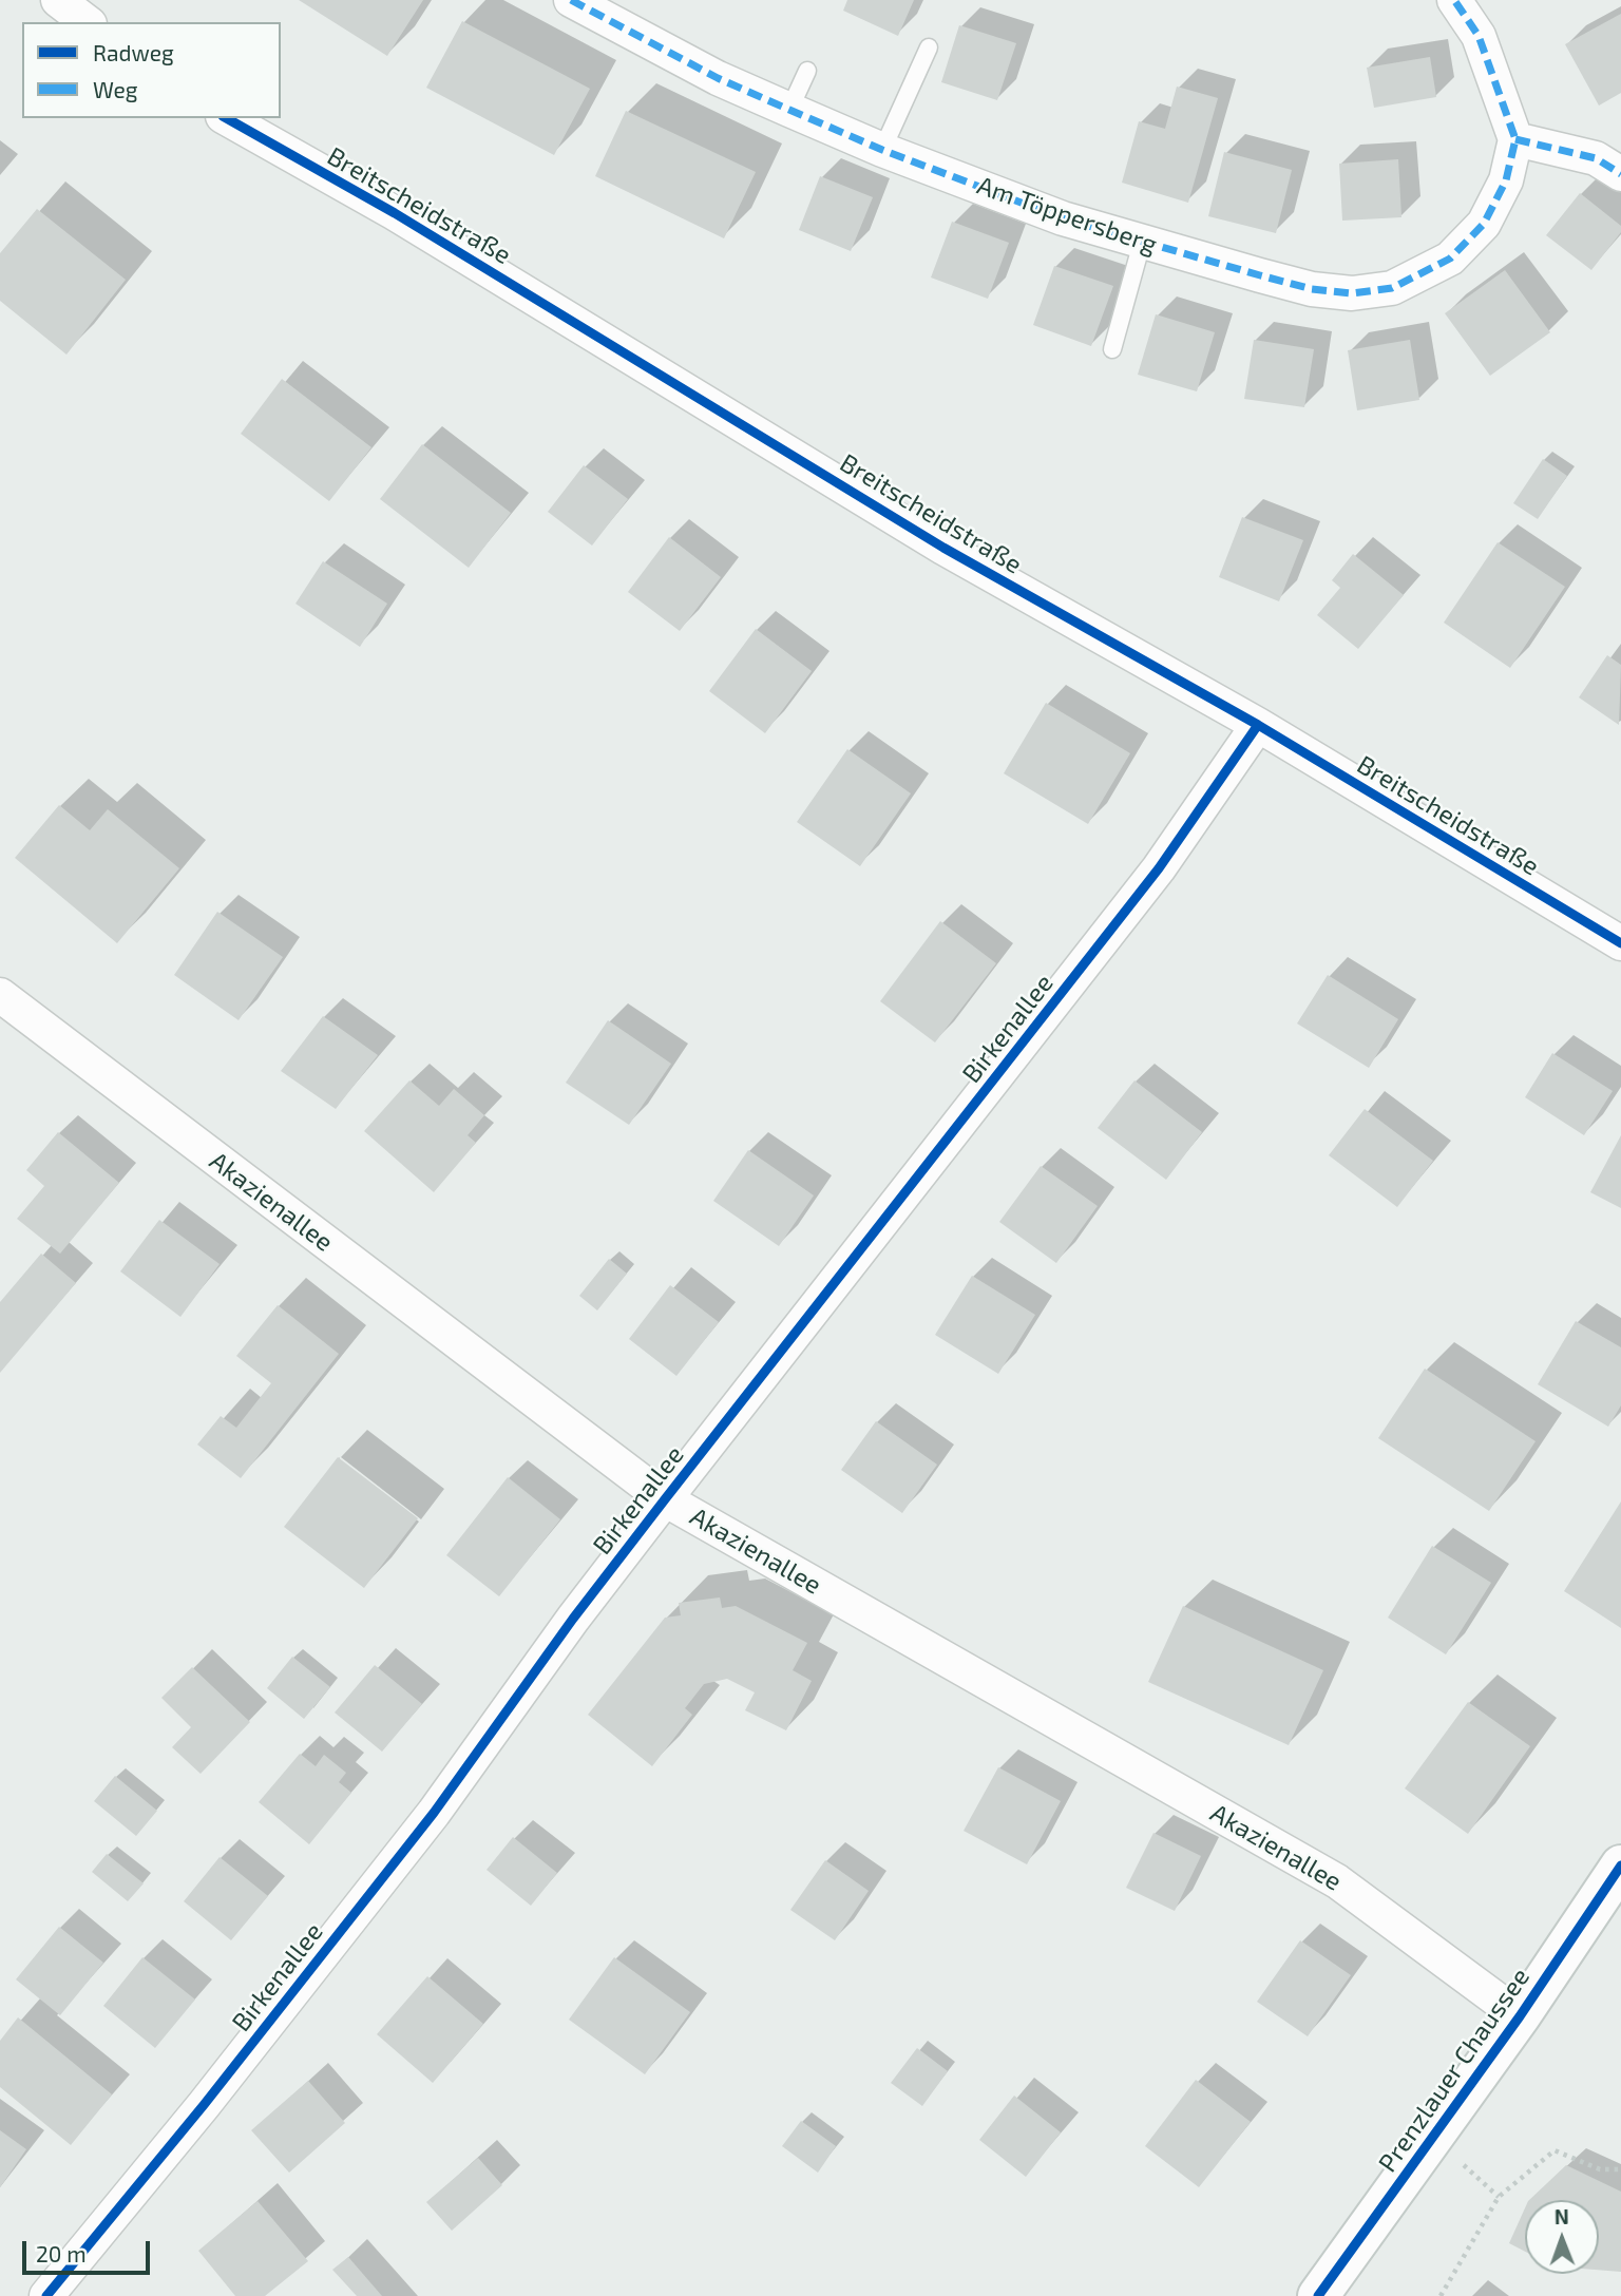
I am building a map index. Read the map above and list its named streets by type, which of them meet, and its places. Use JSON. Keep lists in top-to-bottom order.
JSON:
{
  "streets": {
    "main road": ["Prenzlauer Chaussee"],
    "street": [
      "Breitscheidstraße",
      "Am Töppersberg",
      "Birkenallee",
      "Akazienallee"
    ]
  },
  "crossings": [
    ["Breitscheidstraße", "Birkenallee"],
    ["Birkenallee", "Akazienallee"],
    ["Akazienallee", "Prenzlauer Chaussee"]
  ],
  "legend": ["Radweg", "Weg"],
  "scale_bar": "20 m",
  "north": "top"
}
